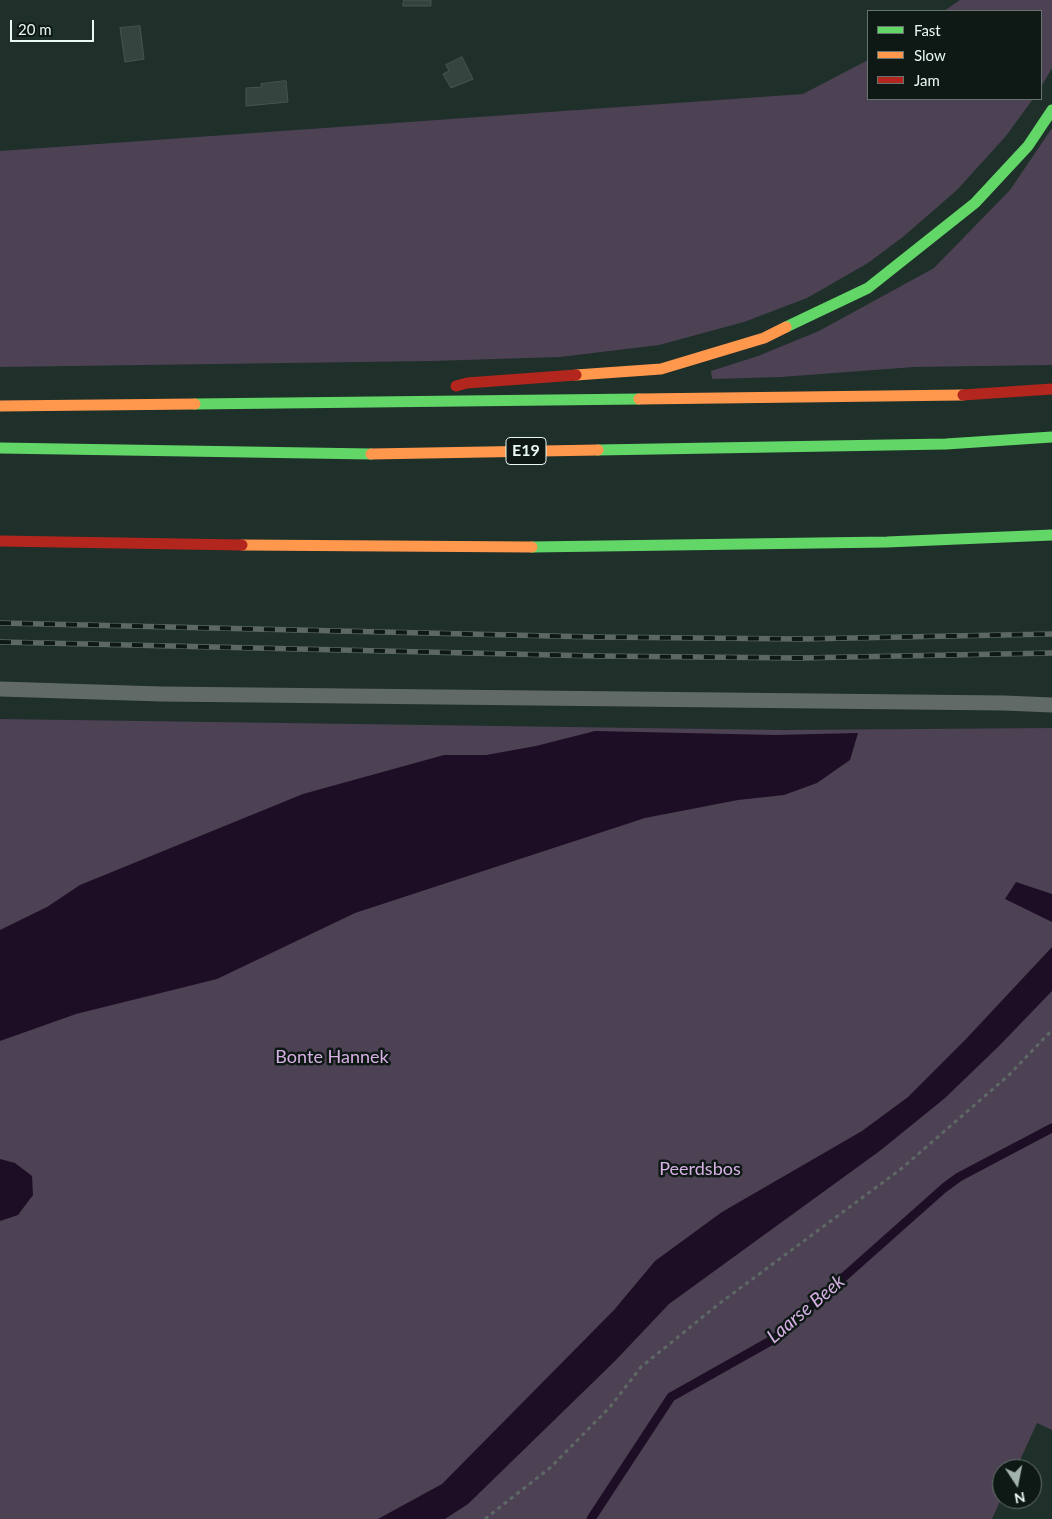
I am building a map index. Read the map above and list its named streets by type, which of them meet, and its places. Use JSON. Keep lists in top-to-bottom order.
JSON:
{
  "streets": {
    "highway": ["E19"]
  },
  "water": ["Laarse Beek"],
  "parks": ["Bonte Hannek", "Peerdsbos"],
  "legend": ["Fast", "Slow", "Jam"],
  "scale_bar": "20 m",
  "north": "bottom"
}
